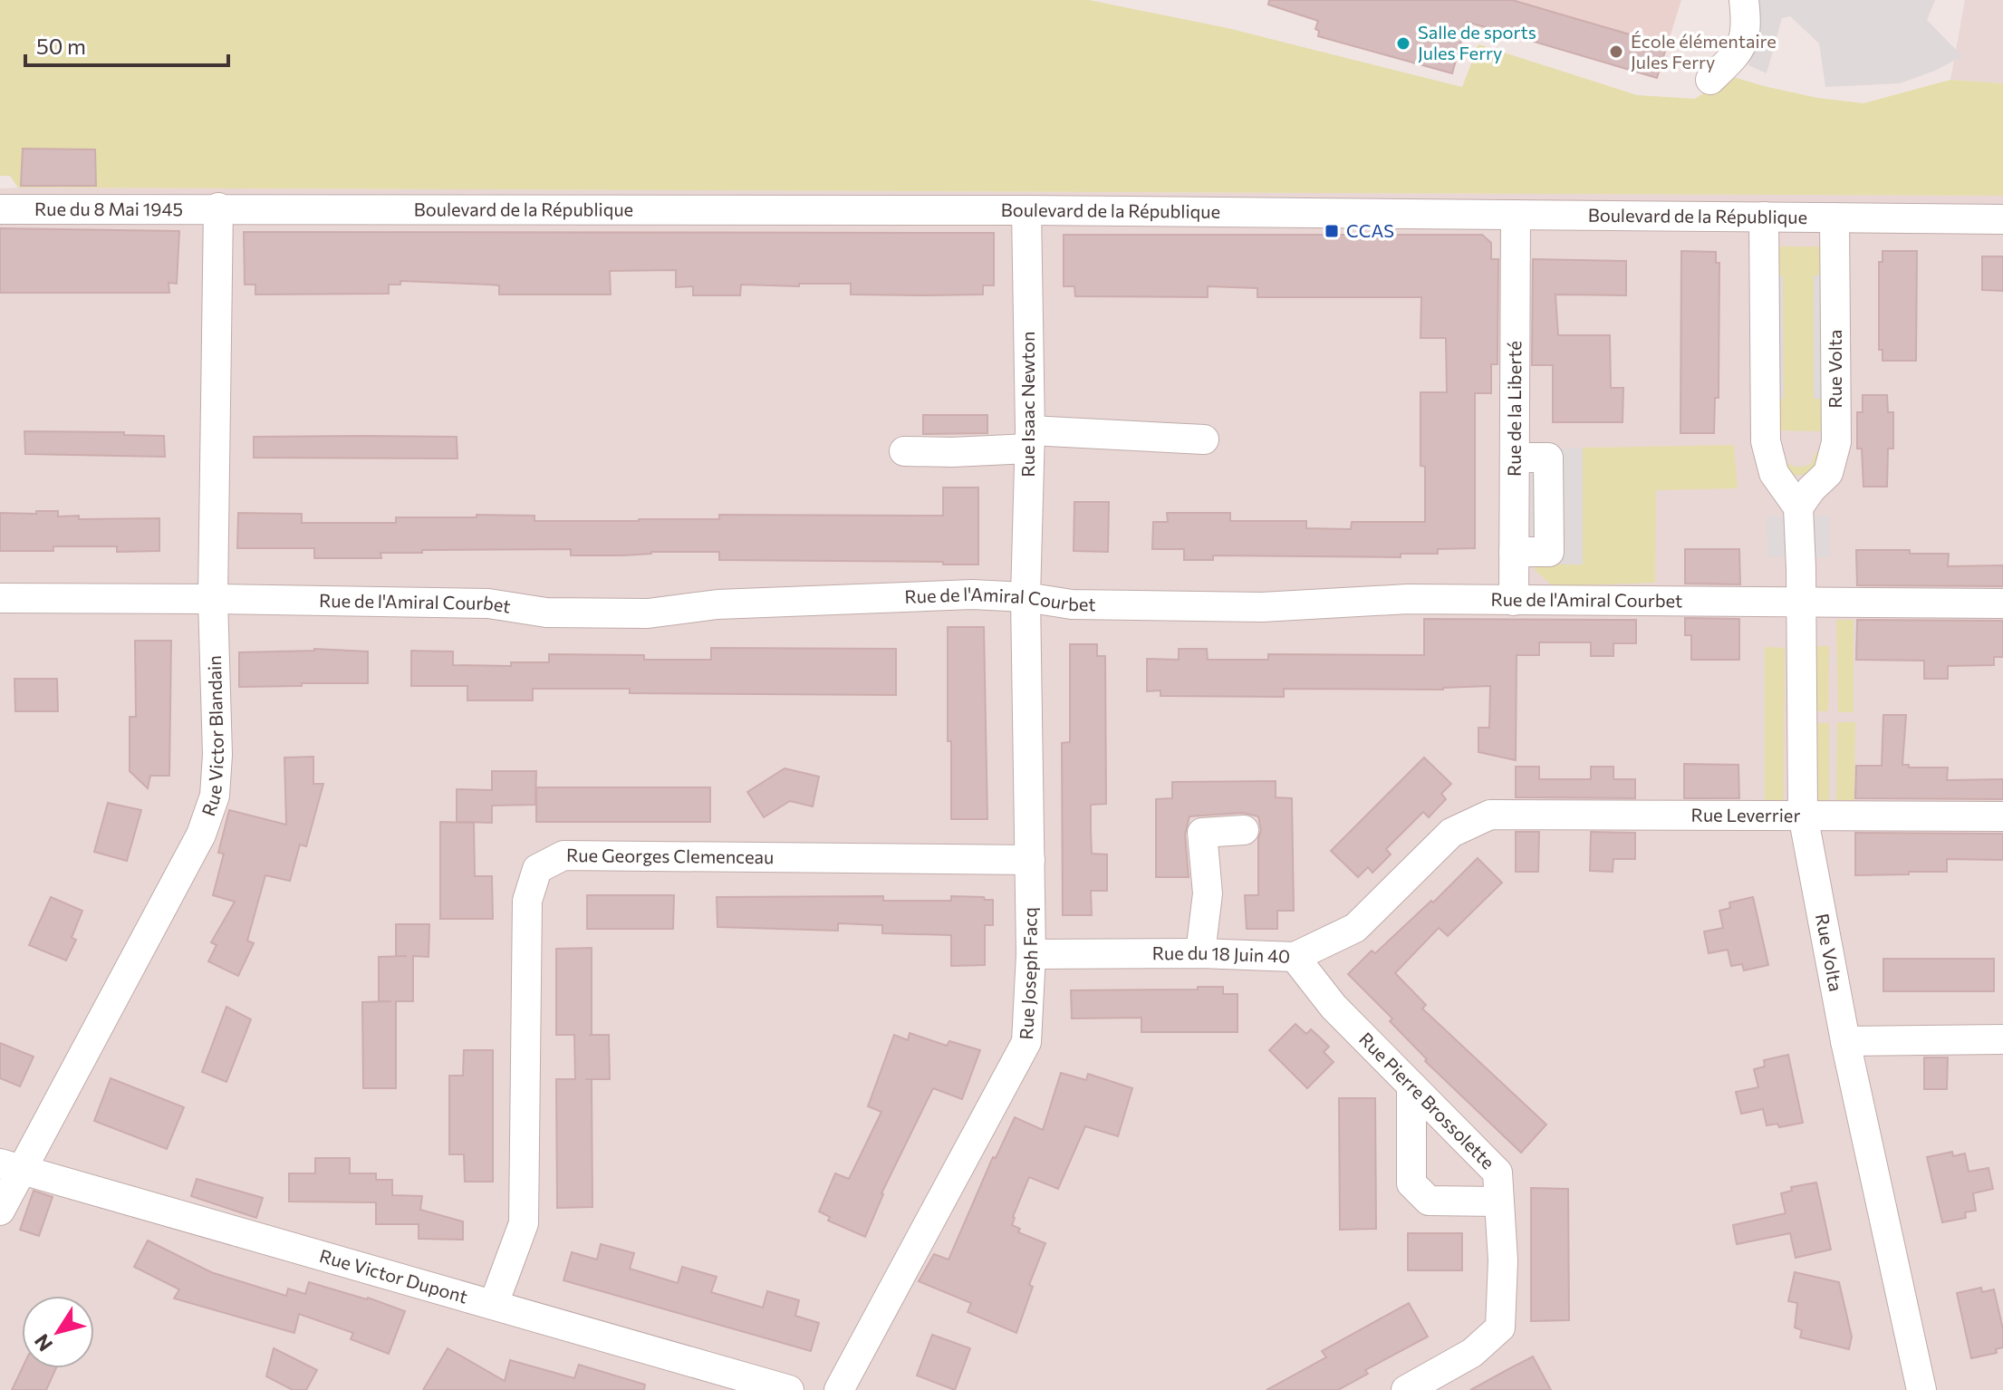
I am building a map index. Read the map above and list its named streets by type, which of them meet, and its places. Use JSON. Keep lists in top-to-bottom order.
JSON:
{
  "streets": {
    "street": [
      "Rue du 8 Mai 1945",
      "Boulevard de la République",
      "Rue Volta",
      "Rue Isaac Newton",
      "Rue de la Liberté",
      "Rue de l'Amiral Courbet",
      "Rue Victor Blandain",
      "Rue Leverrier",
      "Rue Georges Clemenceau",
      "Rue du 18 Juin 40",
      "Rue Joseph Facq",
      "Rue Pierre Brossolette",
      "Rue Victor Dupont"
    ]
  },
  "crossings": [
    ["Rue du 8 Mai 1945", "Boulevard de la République"],
    ["Rue du 8 Mai 1945", "Rue Victor Blandain"],
    ["Boulevard de la République", "Rue Volta"],
    ["Boulevard de la République", "Rue Isaac Newton"],
    ["Boulevard de la République", "Rue de la Liberté"],
    ["Boulevard de la République", "Rue Victor Blandain"],
    ["Rue Volta", "Rue de l'Amiral Courbet"],
    ["Rue Volta", "Rue Leverrier"],
    ["Rue Isaac Newton", "Rue de l'Amiral Courbet"],
    ["Rue Isaac Newton", "Rue Joseph Facq"],
    ["Rue de la Liberté", "Rue de l'Amiral Courbet"],
    ["Rue de l'Amiral Courbet", "Rue Victor Blandain"],
    ["Rue de l'Amiral Courbet", "Rue Joseph Facq"],
    ["Rue Victor Blandain", "Rue Victor Dupont"],
    ["Rue Leverrier", "Rue du 18 Juin 40"],
    ["Rue Georges Clemenceau", "Rue Joseph Facq"],
    ["Rue Georges Clemenceau", "Rue Victor Dupont"],
    ["Rue du 18 Juin 40", "Rue Joseph Facq"],
    ["Rue du 18 Juin 40", "Rue Pierre Brossolette"]
  ],
  "places": {
    "other": ["Salle de sports Jules Ferry", "École élémentaire Jules Ferry"],
    "transit": ["CCAS"]
  },
  "scale_bar": "50 m",
  "north": "bottom left"
}
